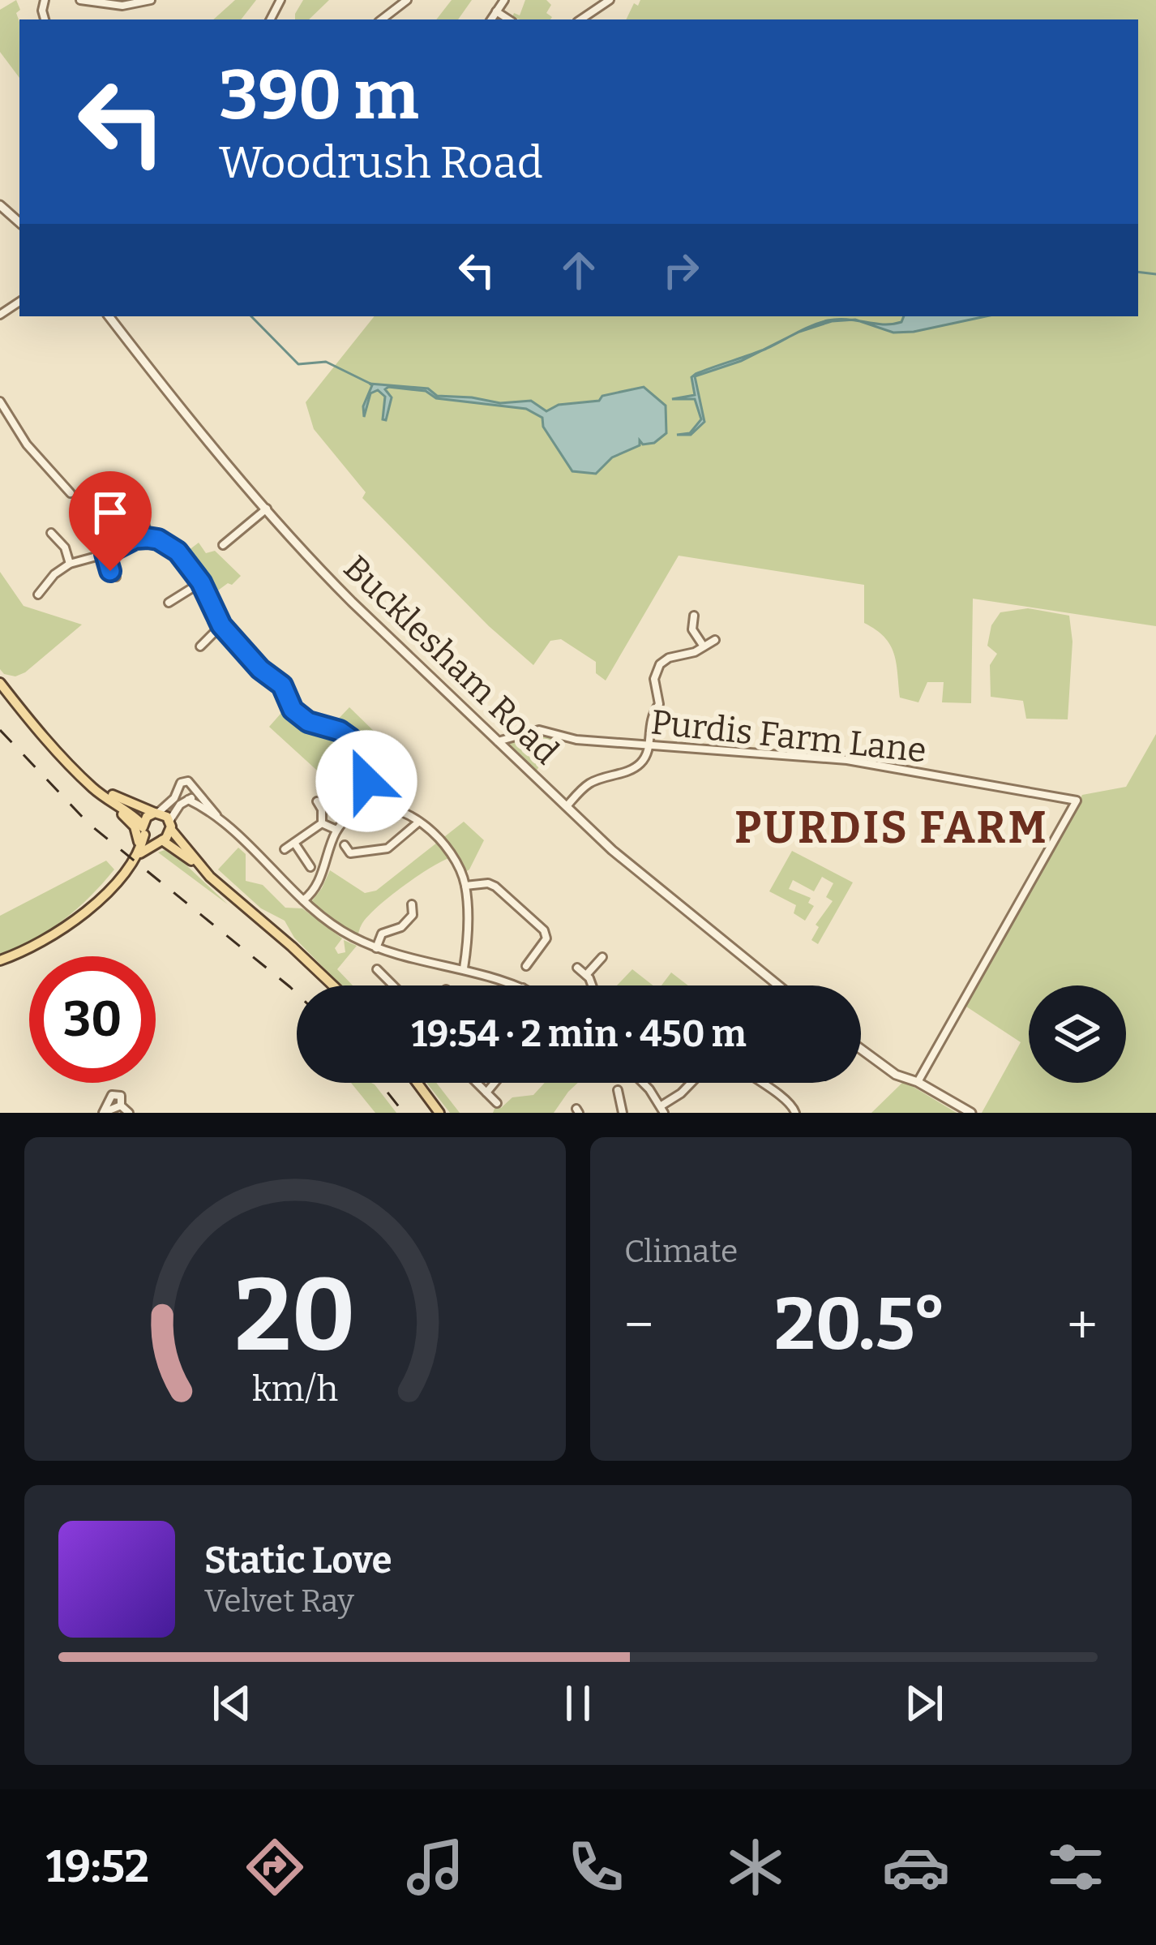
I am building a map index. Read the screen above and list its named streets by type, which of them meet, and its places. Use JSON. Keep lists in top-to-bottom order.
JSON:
{
  "streets": {
    "street": ["Bucklesham Road", "Purdis Farm Lane"]
  },
  "crossings": [
    ["Bucklesham Road", "Purdis Farm Lane"]
  ],
  "districts": ["PURDIS FARM"],
  "page": {
    "turn": ["390 m", "Woodrush Road"],
    "limit": "30",
    "trip": "19:54 · 2 min · 450 m",
    "tile": "Climate",
    "heat": ["−", "20.5°", "+"],
    "song": ["Static Love", "Velvet Ray"],
    "tabs": "19:52",
    "gauge": ["20", "km/h"]
  }
}
